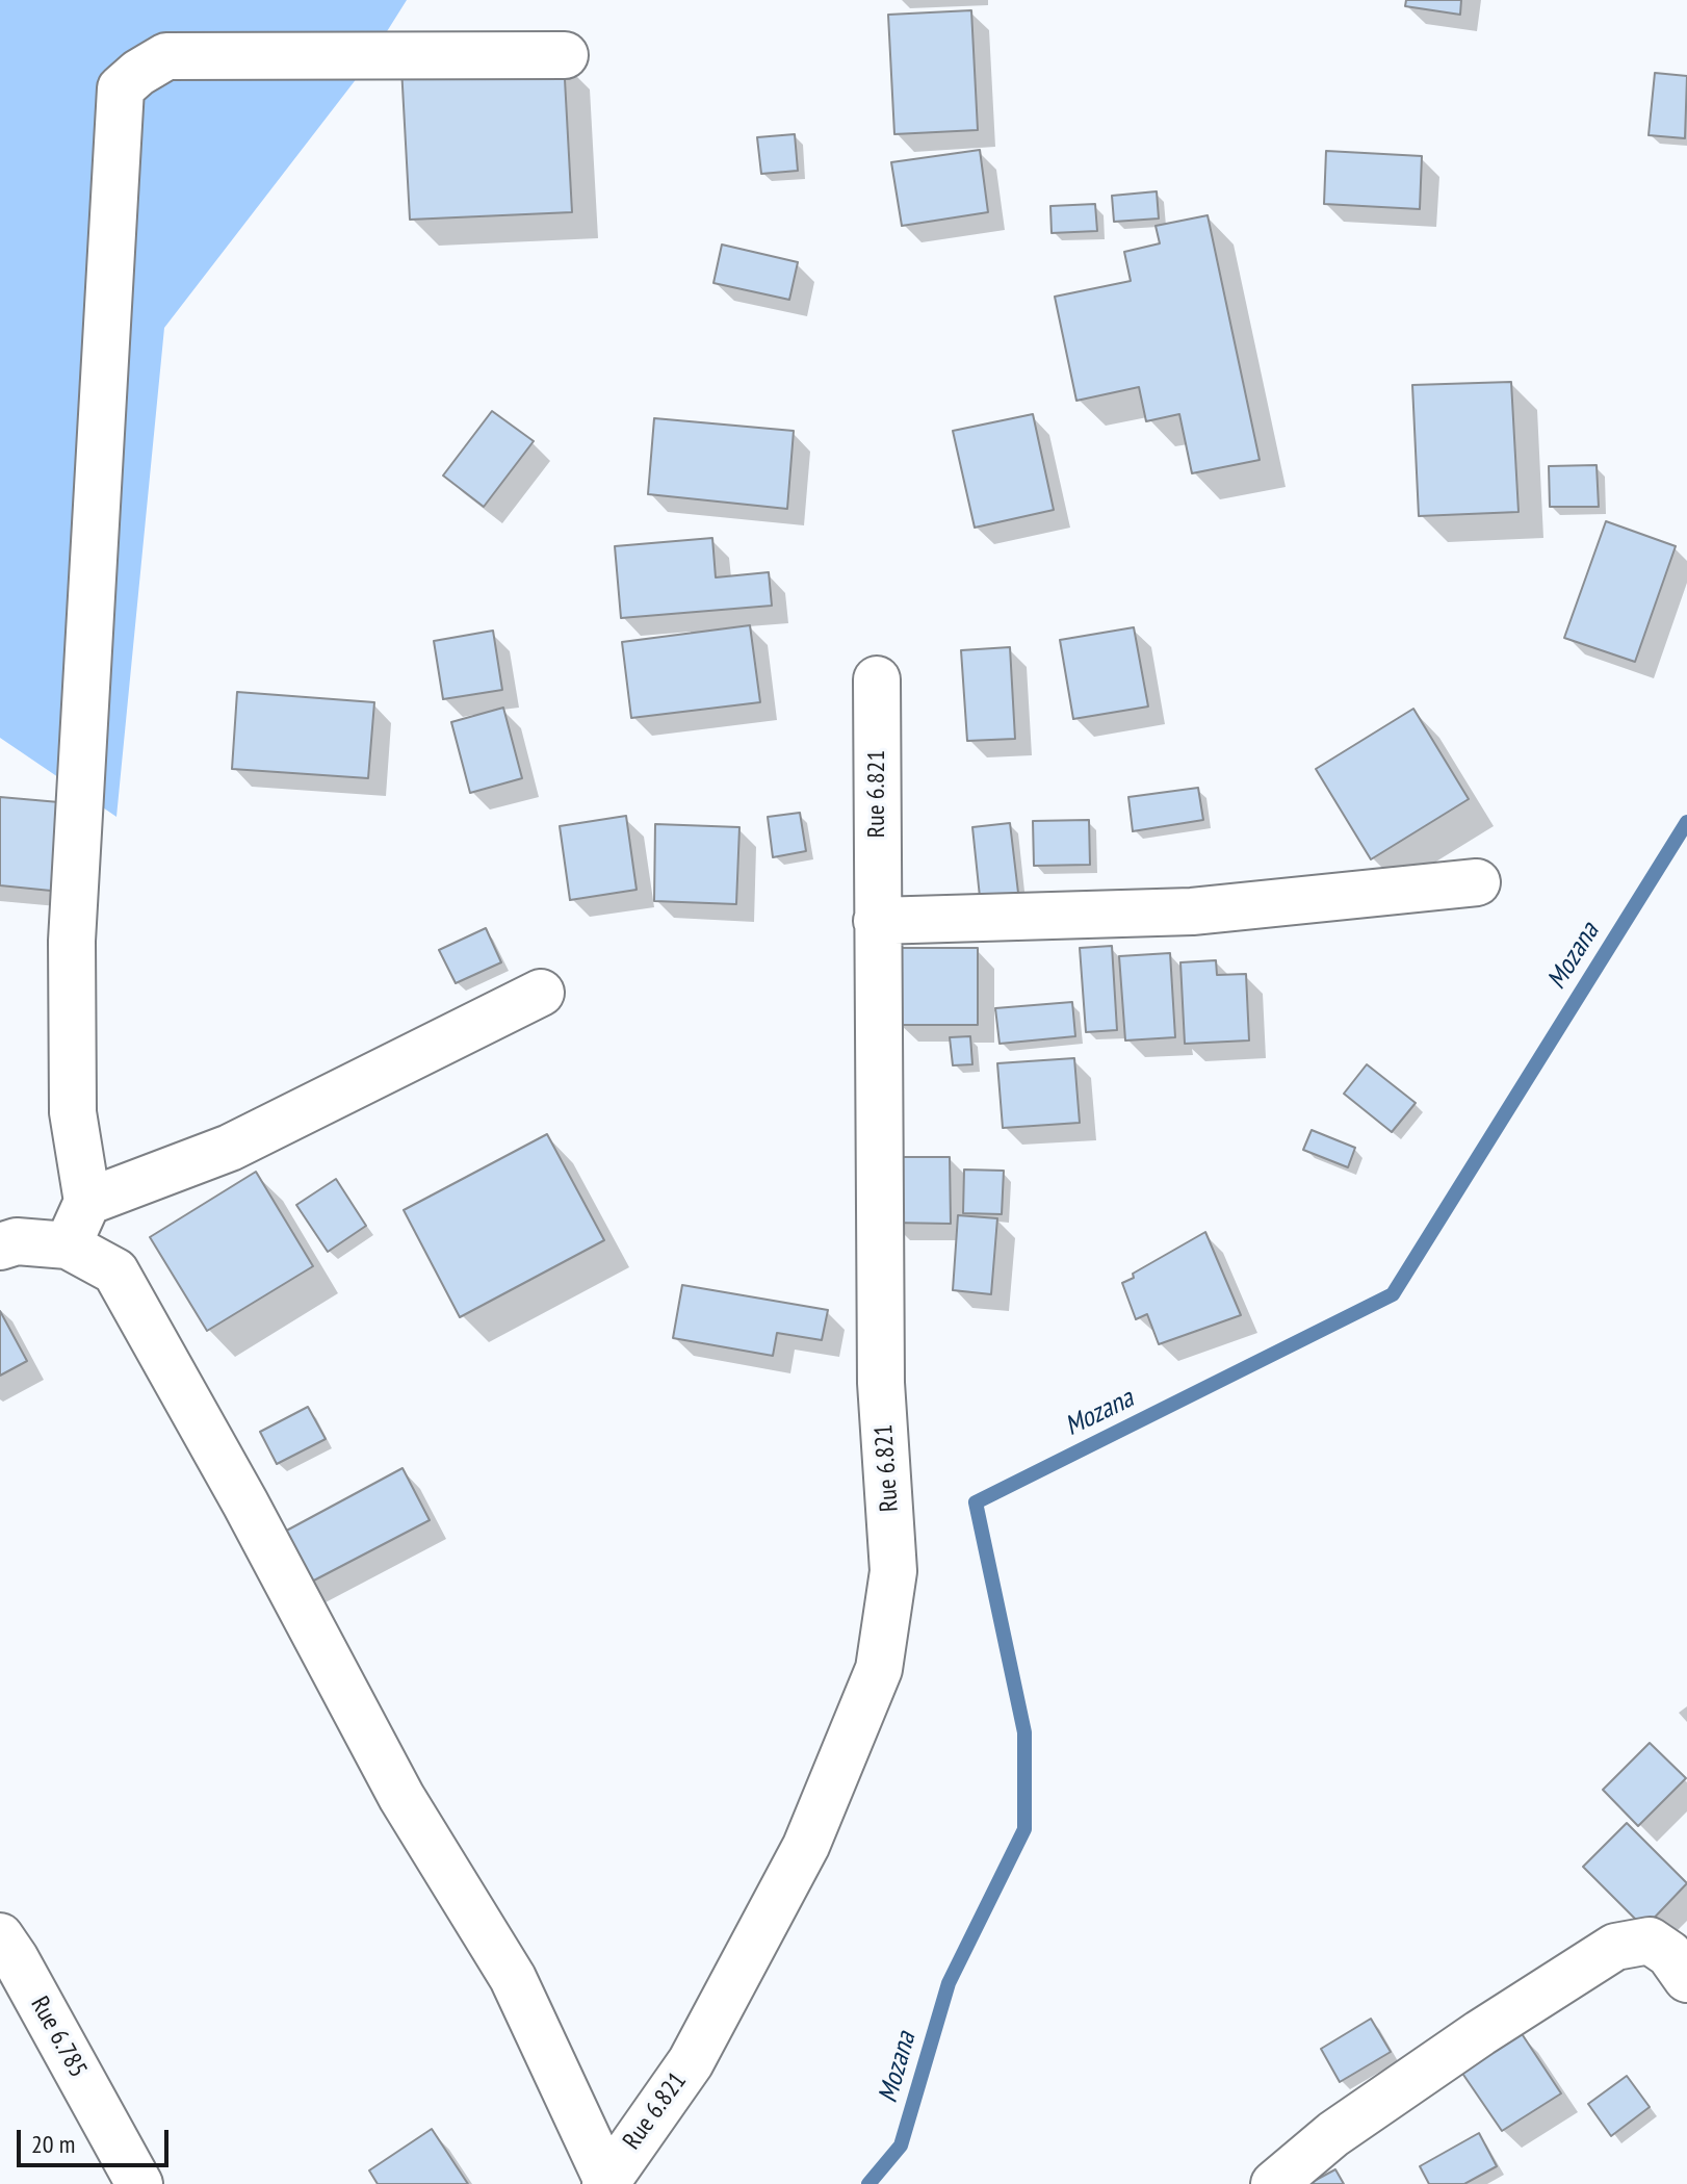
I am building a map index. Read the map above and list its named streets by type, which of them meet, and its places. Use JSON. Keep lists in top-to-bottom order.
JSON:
{
  "streets": {
    "street": ["Rue 6.821", "Rue 6.785"]
  },
  "water": ["Mozana"],
  "scale_bar": "20 m"
}
